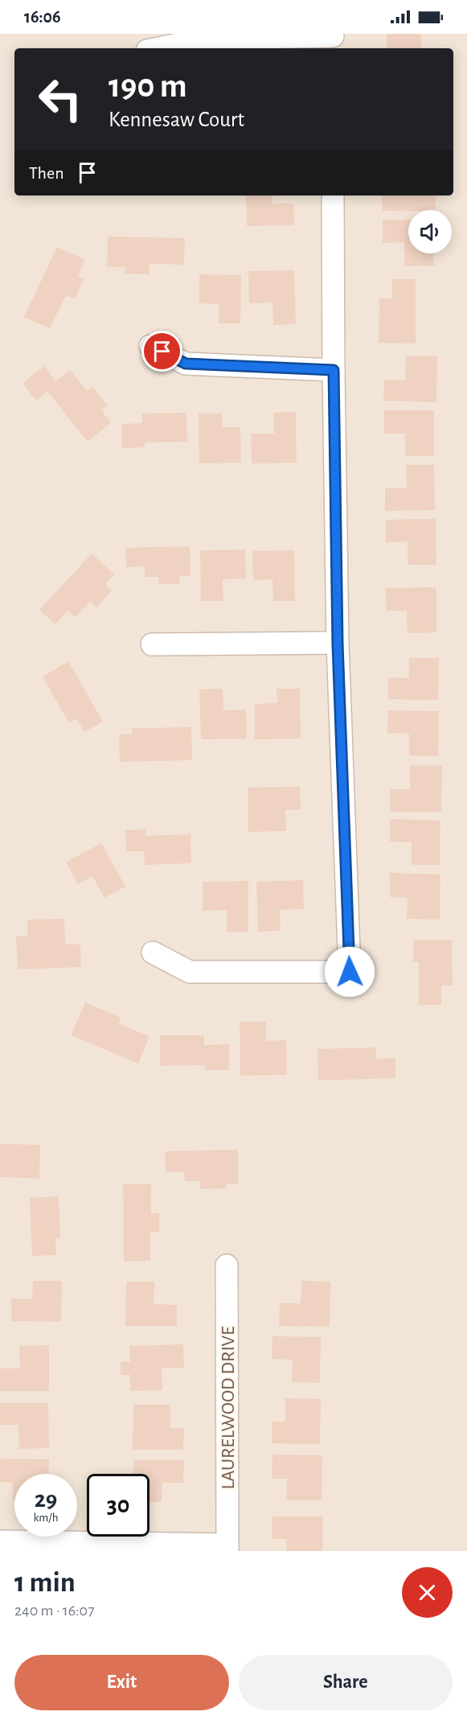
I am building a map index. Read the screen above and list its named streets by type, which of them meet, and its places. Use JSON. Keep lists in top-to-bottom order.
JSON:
{
  "streets": {
    "street": ["LAURELWOOD DRIVE"]
  },
  "page": {
    "status": "16:06",
    "turn": ["190 m", "Kennesaw Court"],
    "then": "Then",
    "speed": "29 km/h",
    "limit": "30",
    "heading": ["1 min", "240 m · 16:07"],
    "buttons": ["Exit", "Share"]
  }
}
